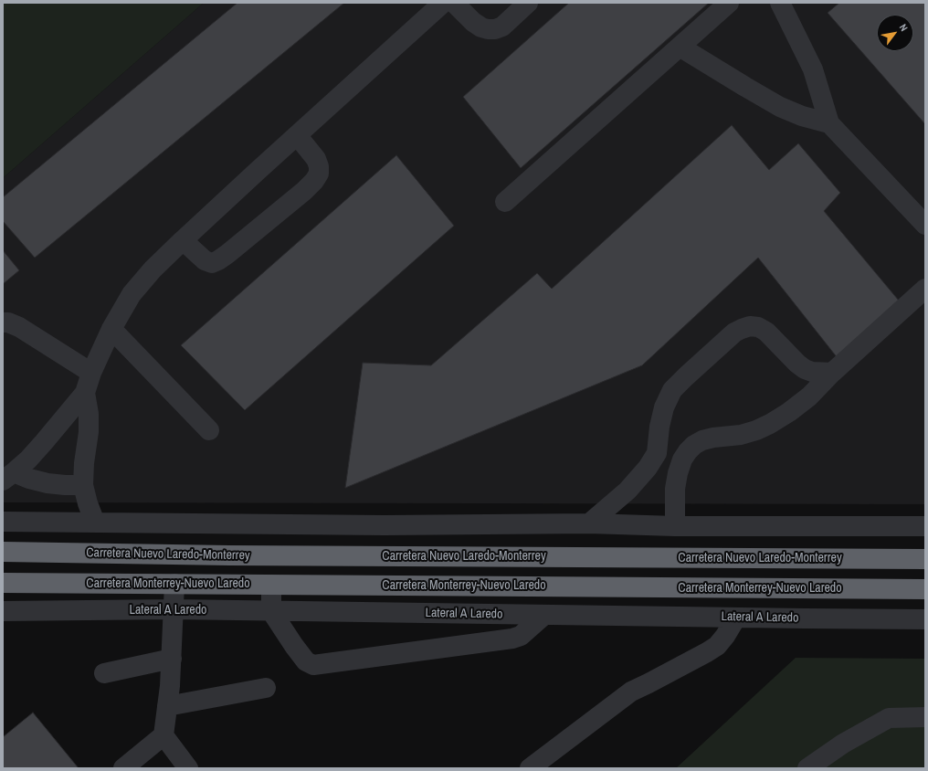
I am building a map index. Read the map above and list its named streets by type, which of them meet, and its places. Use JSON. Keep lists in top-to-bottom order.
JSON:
{
  "streets": {
    "highway": ["Carretera Nuevo Laredo-Monterrey", "Carretera Monterrey-Nuevo Laredo"],
    "street": ["Lateral A Laredo"]
  },
  "north": "top right"
}
